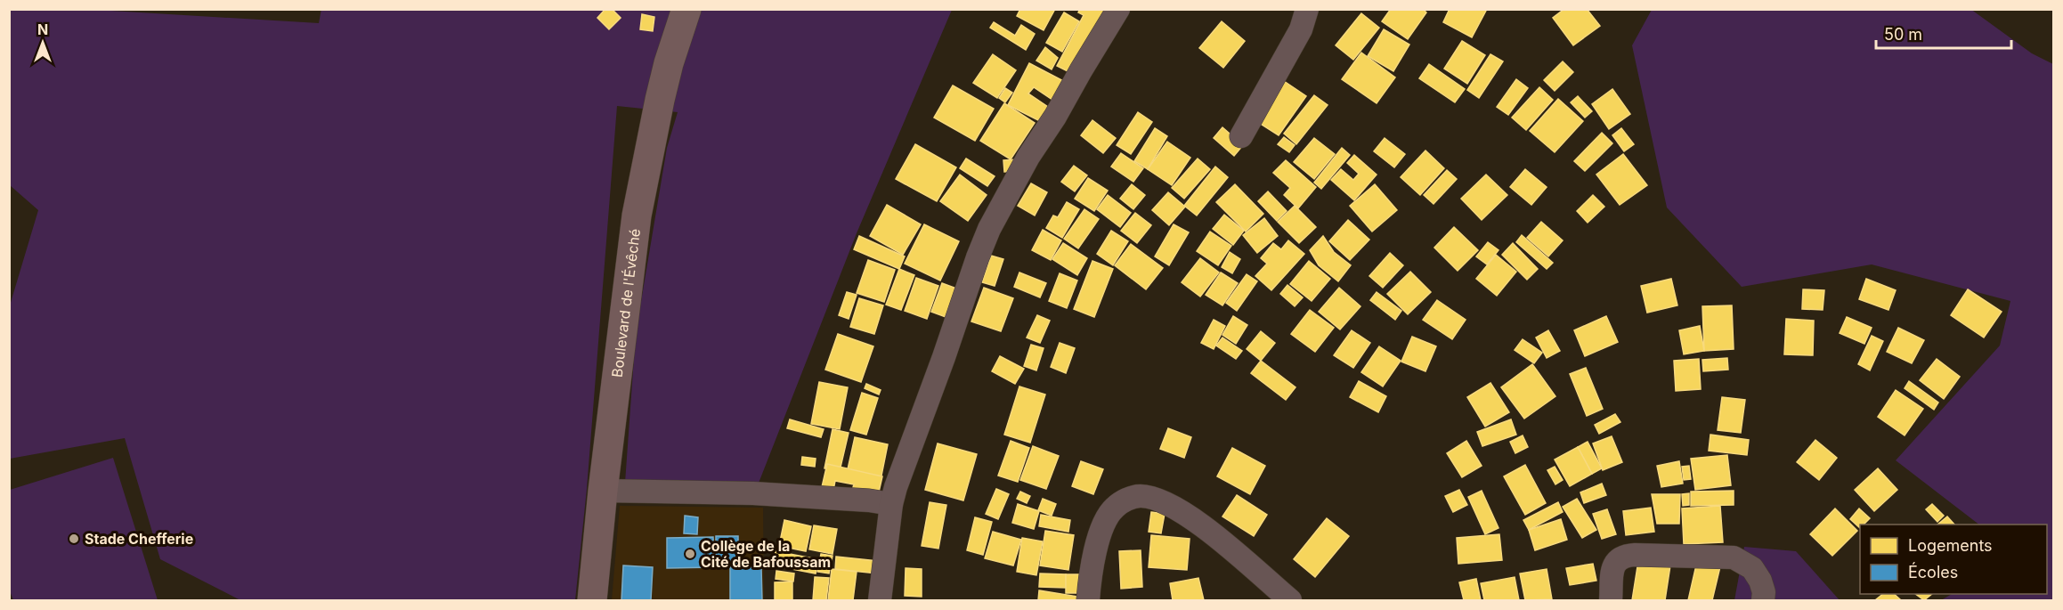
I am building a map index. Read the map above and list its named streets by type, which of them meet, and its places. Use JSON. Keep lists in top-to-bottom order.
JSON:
{
  "streets": {
    "main road": ["Boulevard de l'Évêché"]
  },
  "places": ["Stade Chefferie", "Collège de la Cité de Bafoussam"],
  "legend": ["Logements", "Écoles"],
  "scale_bar": "50 m",
  "north": "top"
}
